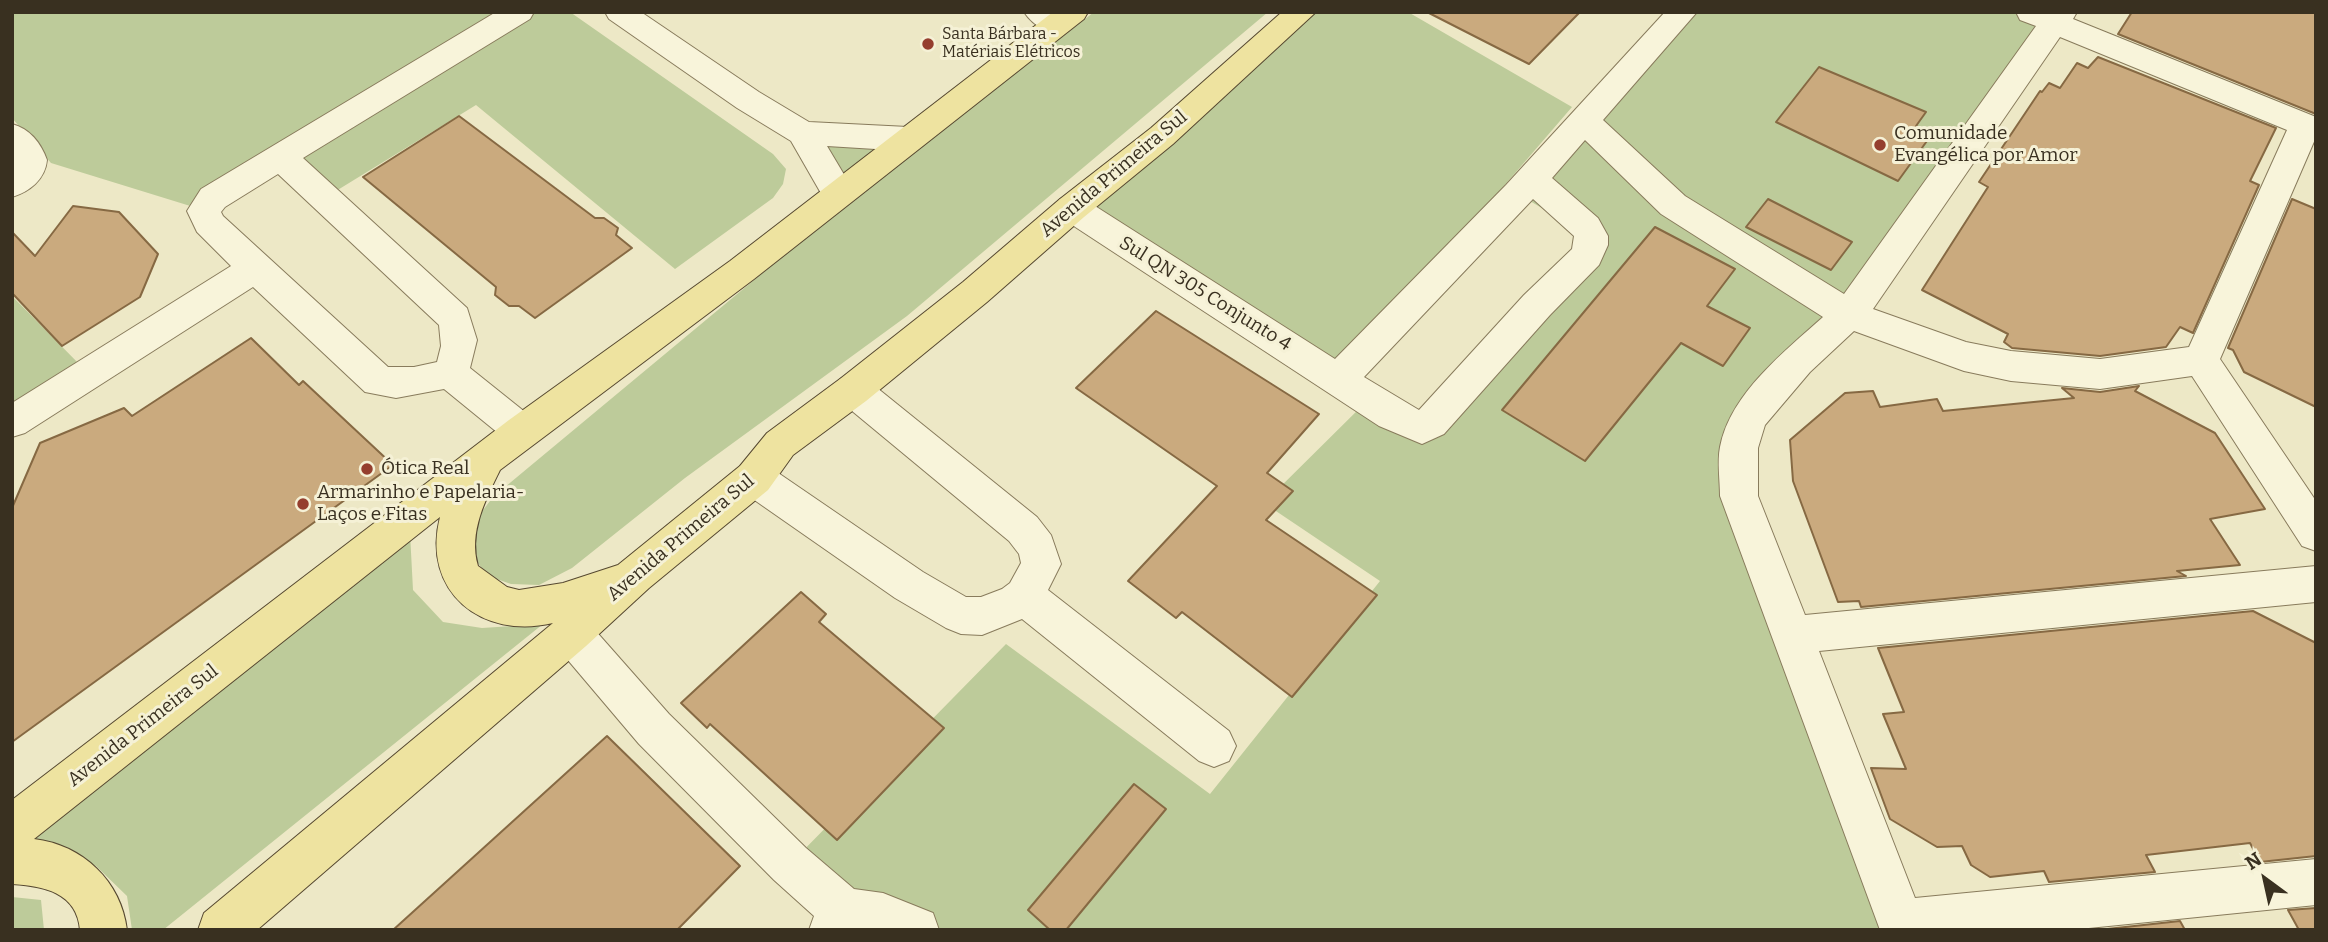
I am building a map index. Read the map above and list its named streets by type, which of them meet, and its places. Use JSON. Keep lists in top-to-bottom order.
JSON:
{
  "streets": {
    "main road": ["Avenida Primeira Sul"],
    "street": ["Sul QN 305 Conjunto 4"]
  },
  "crossings": [
    ["Avenida Primeira Sul", "Sul QN 305 Conjunto 4"]
  ],
  "places": [
    "Santa Bárbara - Matériais Elétricos",
    "Comunidade Evangélica por Amor",
    "Ótica Real",
    "Armarinho e Papelaria- Laços e Fitas"
  ],
  "north": "top left"
}
